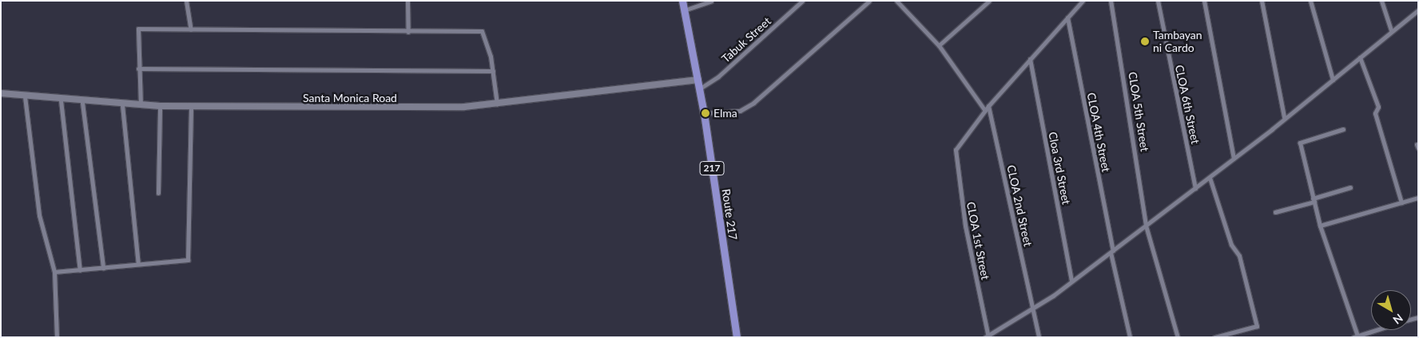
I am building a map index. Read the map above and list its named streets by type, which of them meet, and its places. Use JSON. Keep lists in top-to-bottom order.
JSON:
{
  "streets": {
    "main road": ["217", "Route 217"],
    "street": [
      "Tabuk Street",
      "Santa Monica Road",
      "CLOA 6th Street",
      "CLOA 5th Street",
      "CLOA 4th Street",
      "Cloa 3rd Street",
      "CLOA 2nd Street",
      "CLOA 1st Street"
    ]
  },
  "crossings": [
    ["Tabuk Street", "Route 217"],
    ["Santa Monica Road", "Route 217"]
  ],
  "places": ["Tambayan ni Cardo", "Elma"],
  "north": "bottom right"
}
